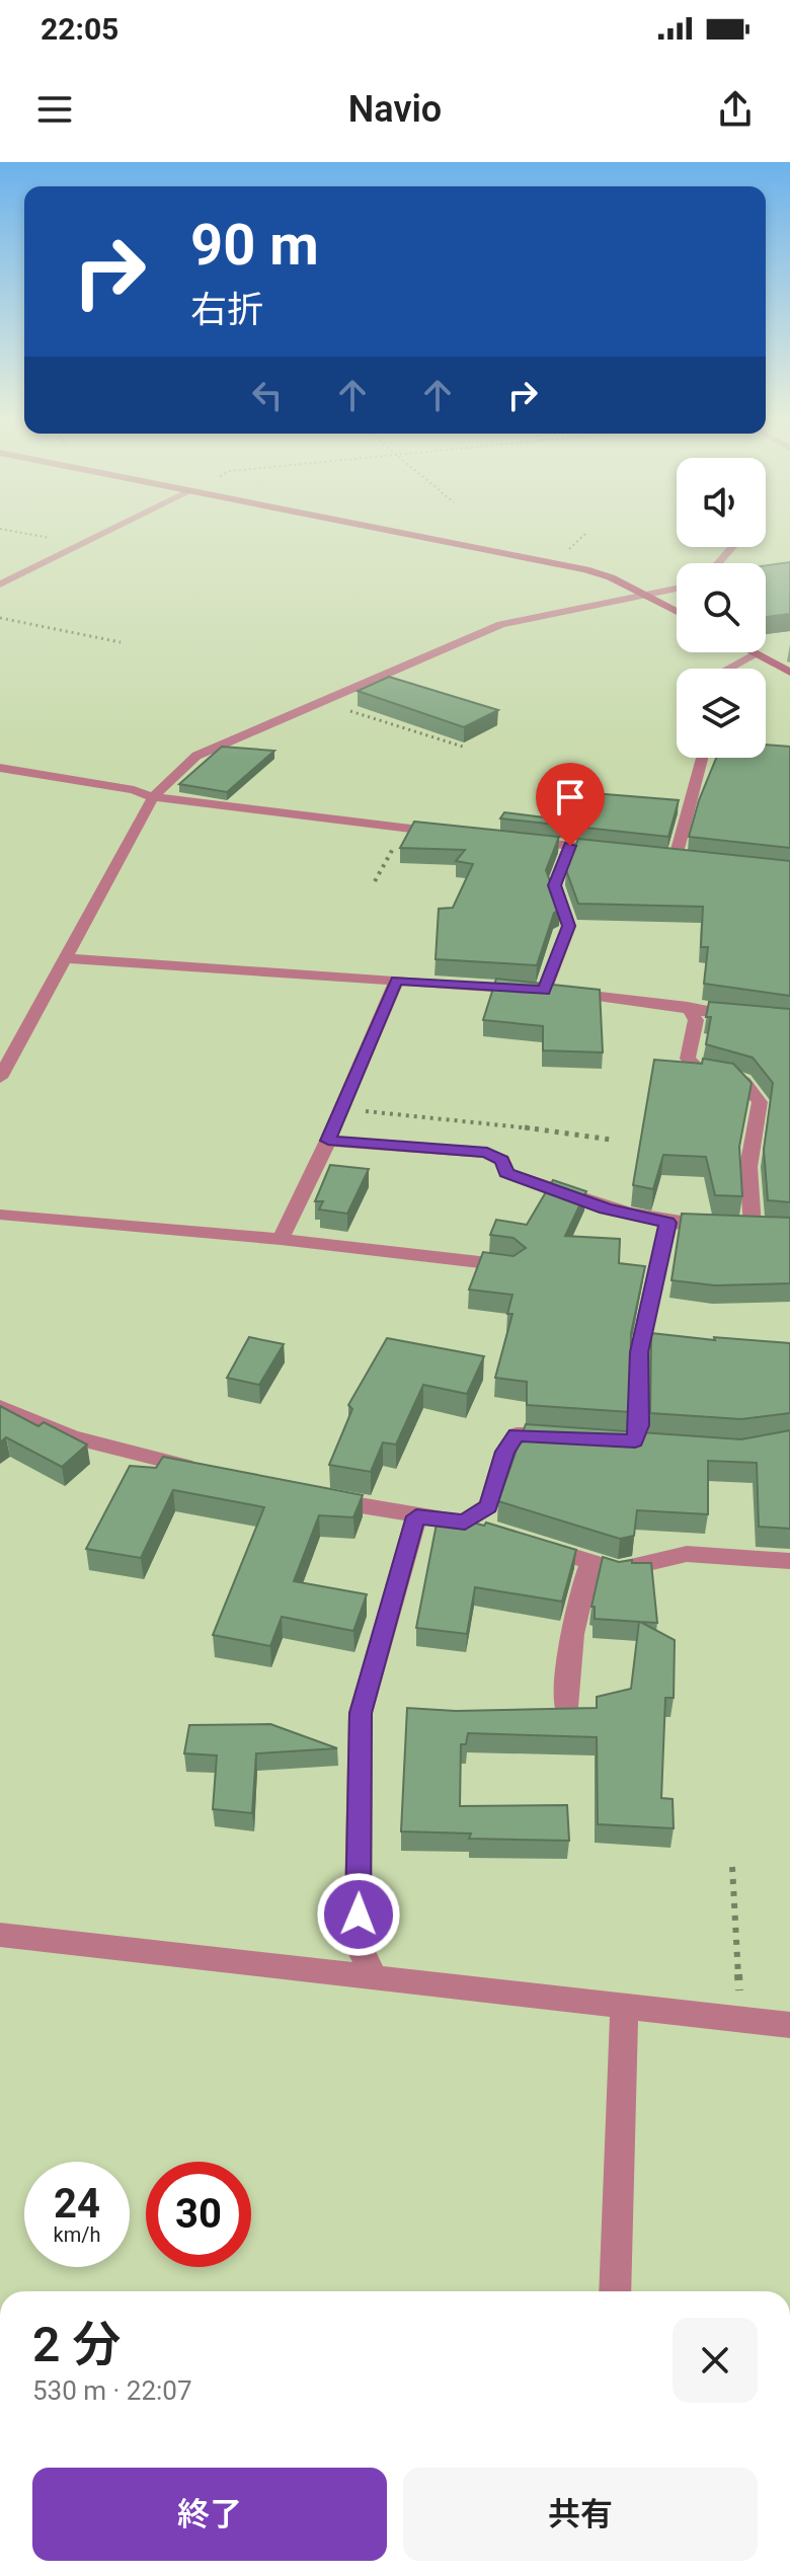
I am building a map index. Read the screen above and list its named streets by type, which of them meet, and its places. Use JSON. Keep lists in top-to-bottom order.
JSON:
{
  "page": {
    "status": "22:05",
    "header": "Navio",
    "turn": ["90 m", "右折"],
    "speed": "24 km/h",
    "limit": "30",
    "heading": ["2 分", "530 m · 22:07"],
    "buttons": ["終了", "共有"]
  }
}
